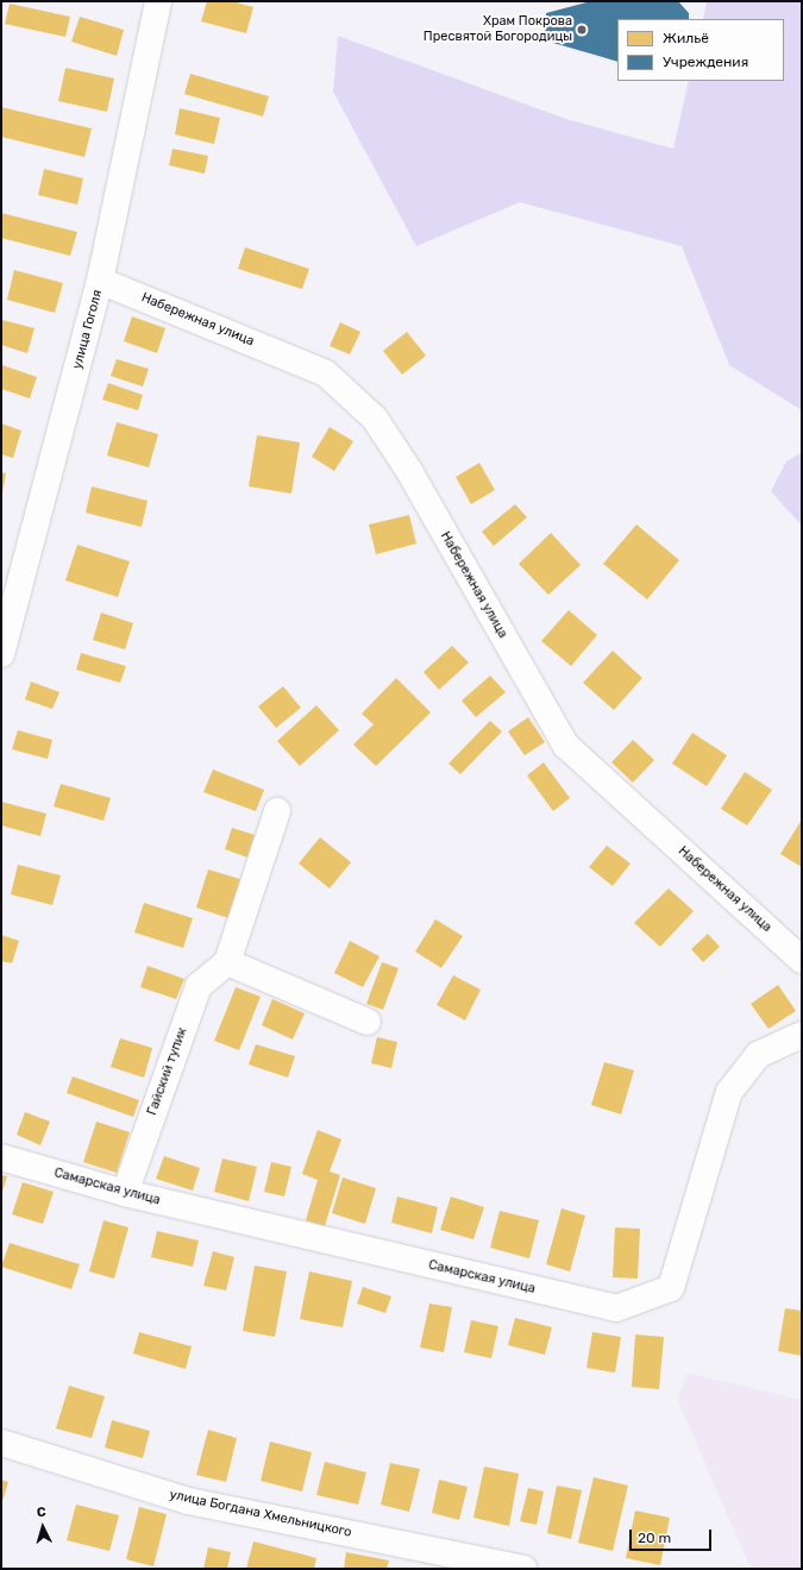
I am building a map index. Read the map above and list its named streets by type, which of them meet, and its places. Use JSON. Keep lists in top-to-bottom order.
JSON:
{
  "streets": {
    "street": [
      "Набережная улица",
      "улица Гоголя",
      "Гайский тупик",
      "Самарская улица",
      "улица Богдана Хмельницкого"
    ]
  },
  "crossings": [
    ["Набережная улица", "улица Гоголя"],
    ["Гайский тупик", "Самарская улица"]
  ],
  "places": ["Храм Покрова Пресвятой Богородицы"],
  "legend": ["Жильё", "Учреждения"],
  "scale_bar": "20 m",
  "north": "top"
}
